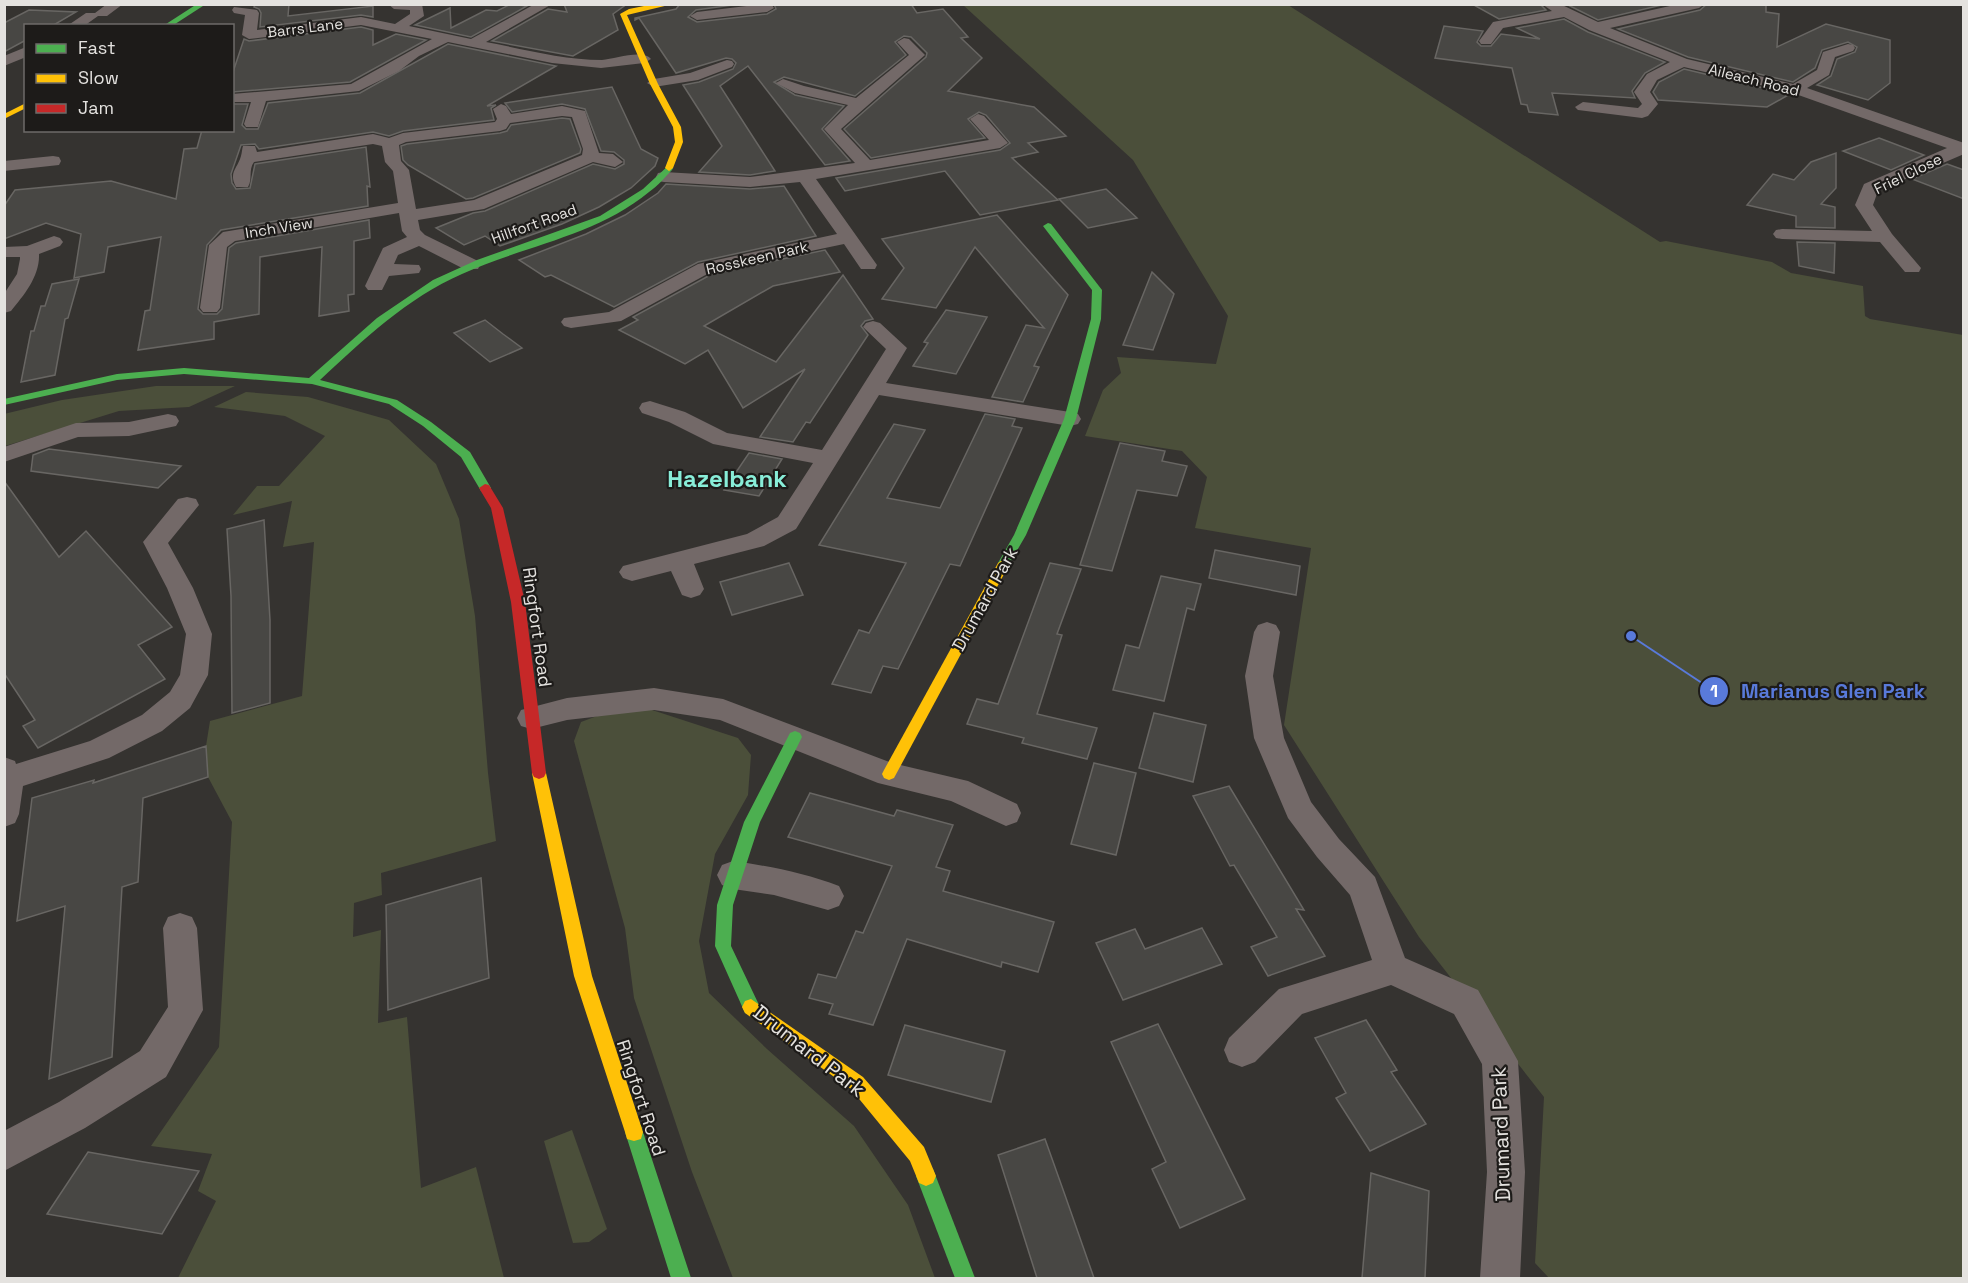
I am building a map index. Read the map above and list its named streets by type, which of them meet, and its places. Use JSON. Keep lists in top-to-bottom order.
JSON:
{
  "streets": {
    "street": [
      "Barrs Lane",
      "Aileach Road",
      "Friel Close",
      "Hillfort Road",
      "Inch View",
      "Rosskeen Park",
      "Drumard Park",
      "Ringfort Road"
    ]
  },
  "crossings": [
    ["Barrs Lane", "Hillfort Road"],
    ["Aileach Road", "Friel Close"],
    ["Hillfort Road", "Ringfort Road"]
  ],
  "districts": ["Hazelbank"],
  "places": ["Marianus Glen Park"],
  "legend": ["Fast", "Slow", "Jam"]
}
